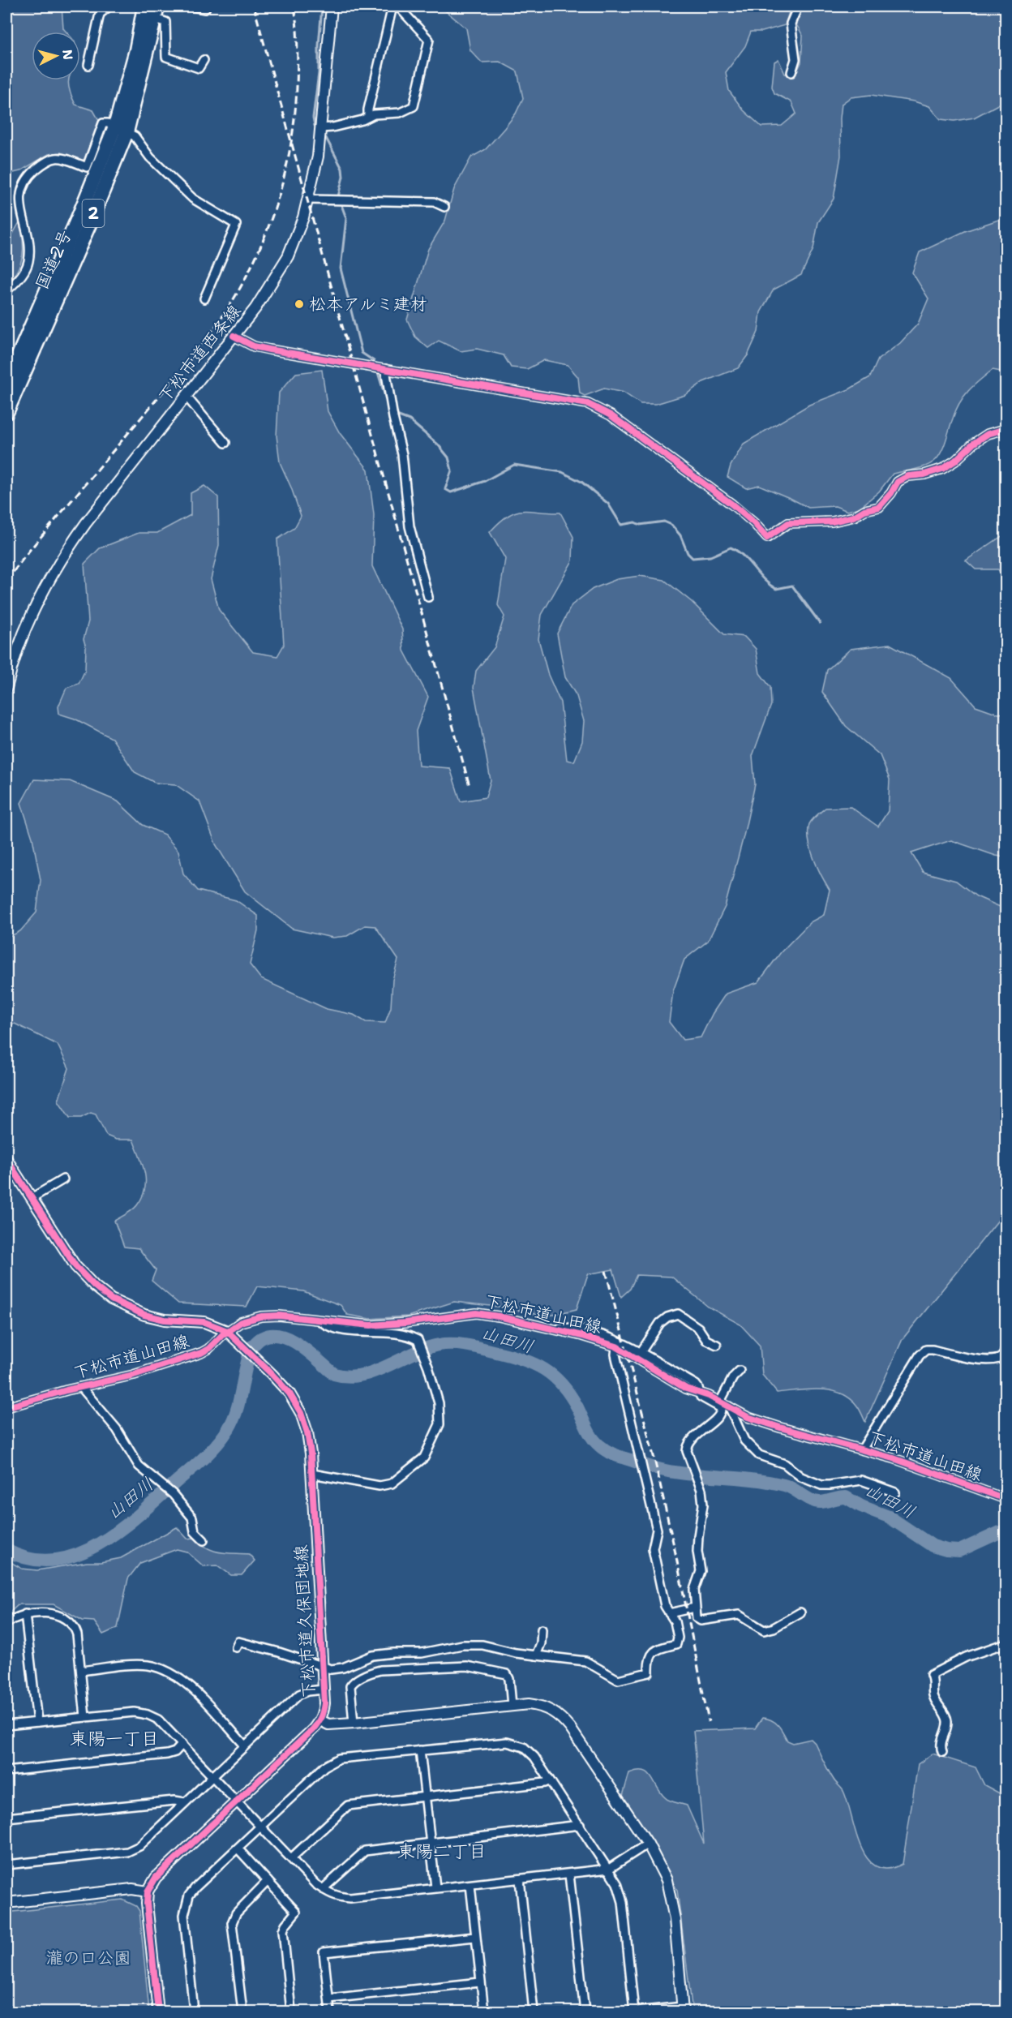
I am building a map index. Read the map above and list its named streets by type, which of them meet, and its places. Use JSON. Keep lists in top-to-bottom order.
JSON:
{
  "streets": {
    "highway": ["2", "国道2号"],
    "street": ["下松市道西条線", "下松市道山田線", "下松市道久保団地線"]
  },
  "crossings": [
    ["下松市道山田線", "下松市道久保団地線"]
  ],
  "districts": ["東陽一丁目", "東陽二丁目"],
  "water": ["山田川"],
  "parks": ["瀧の口公園"],
  "places": ["松本アルミ建材"],
  "north": "right"
}
